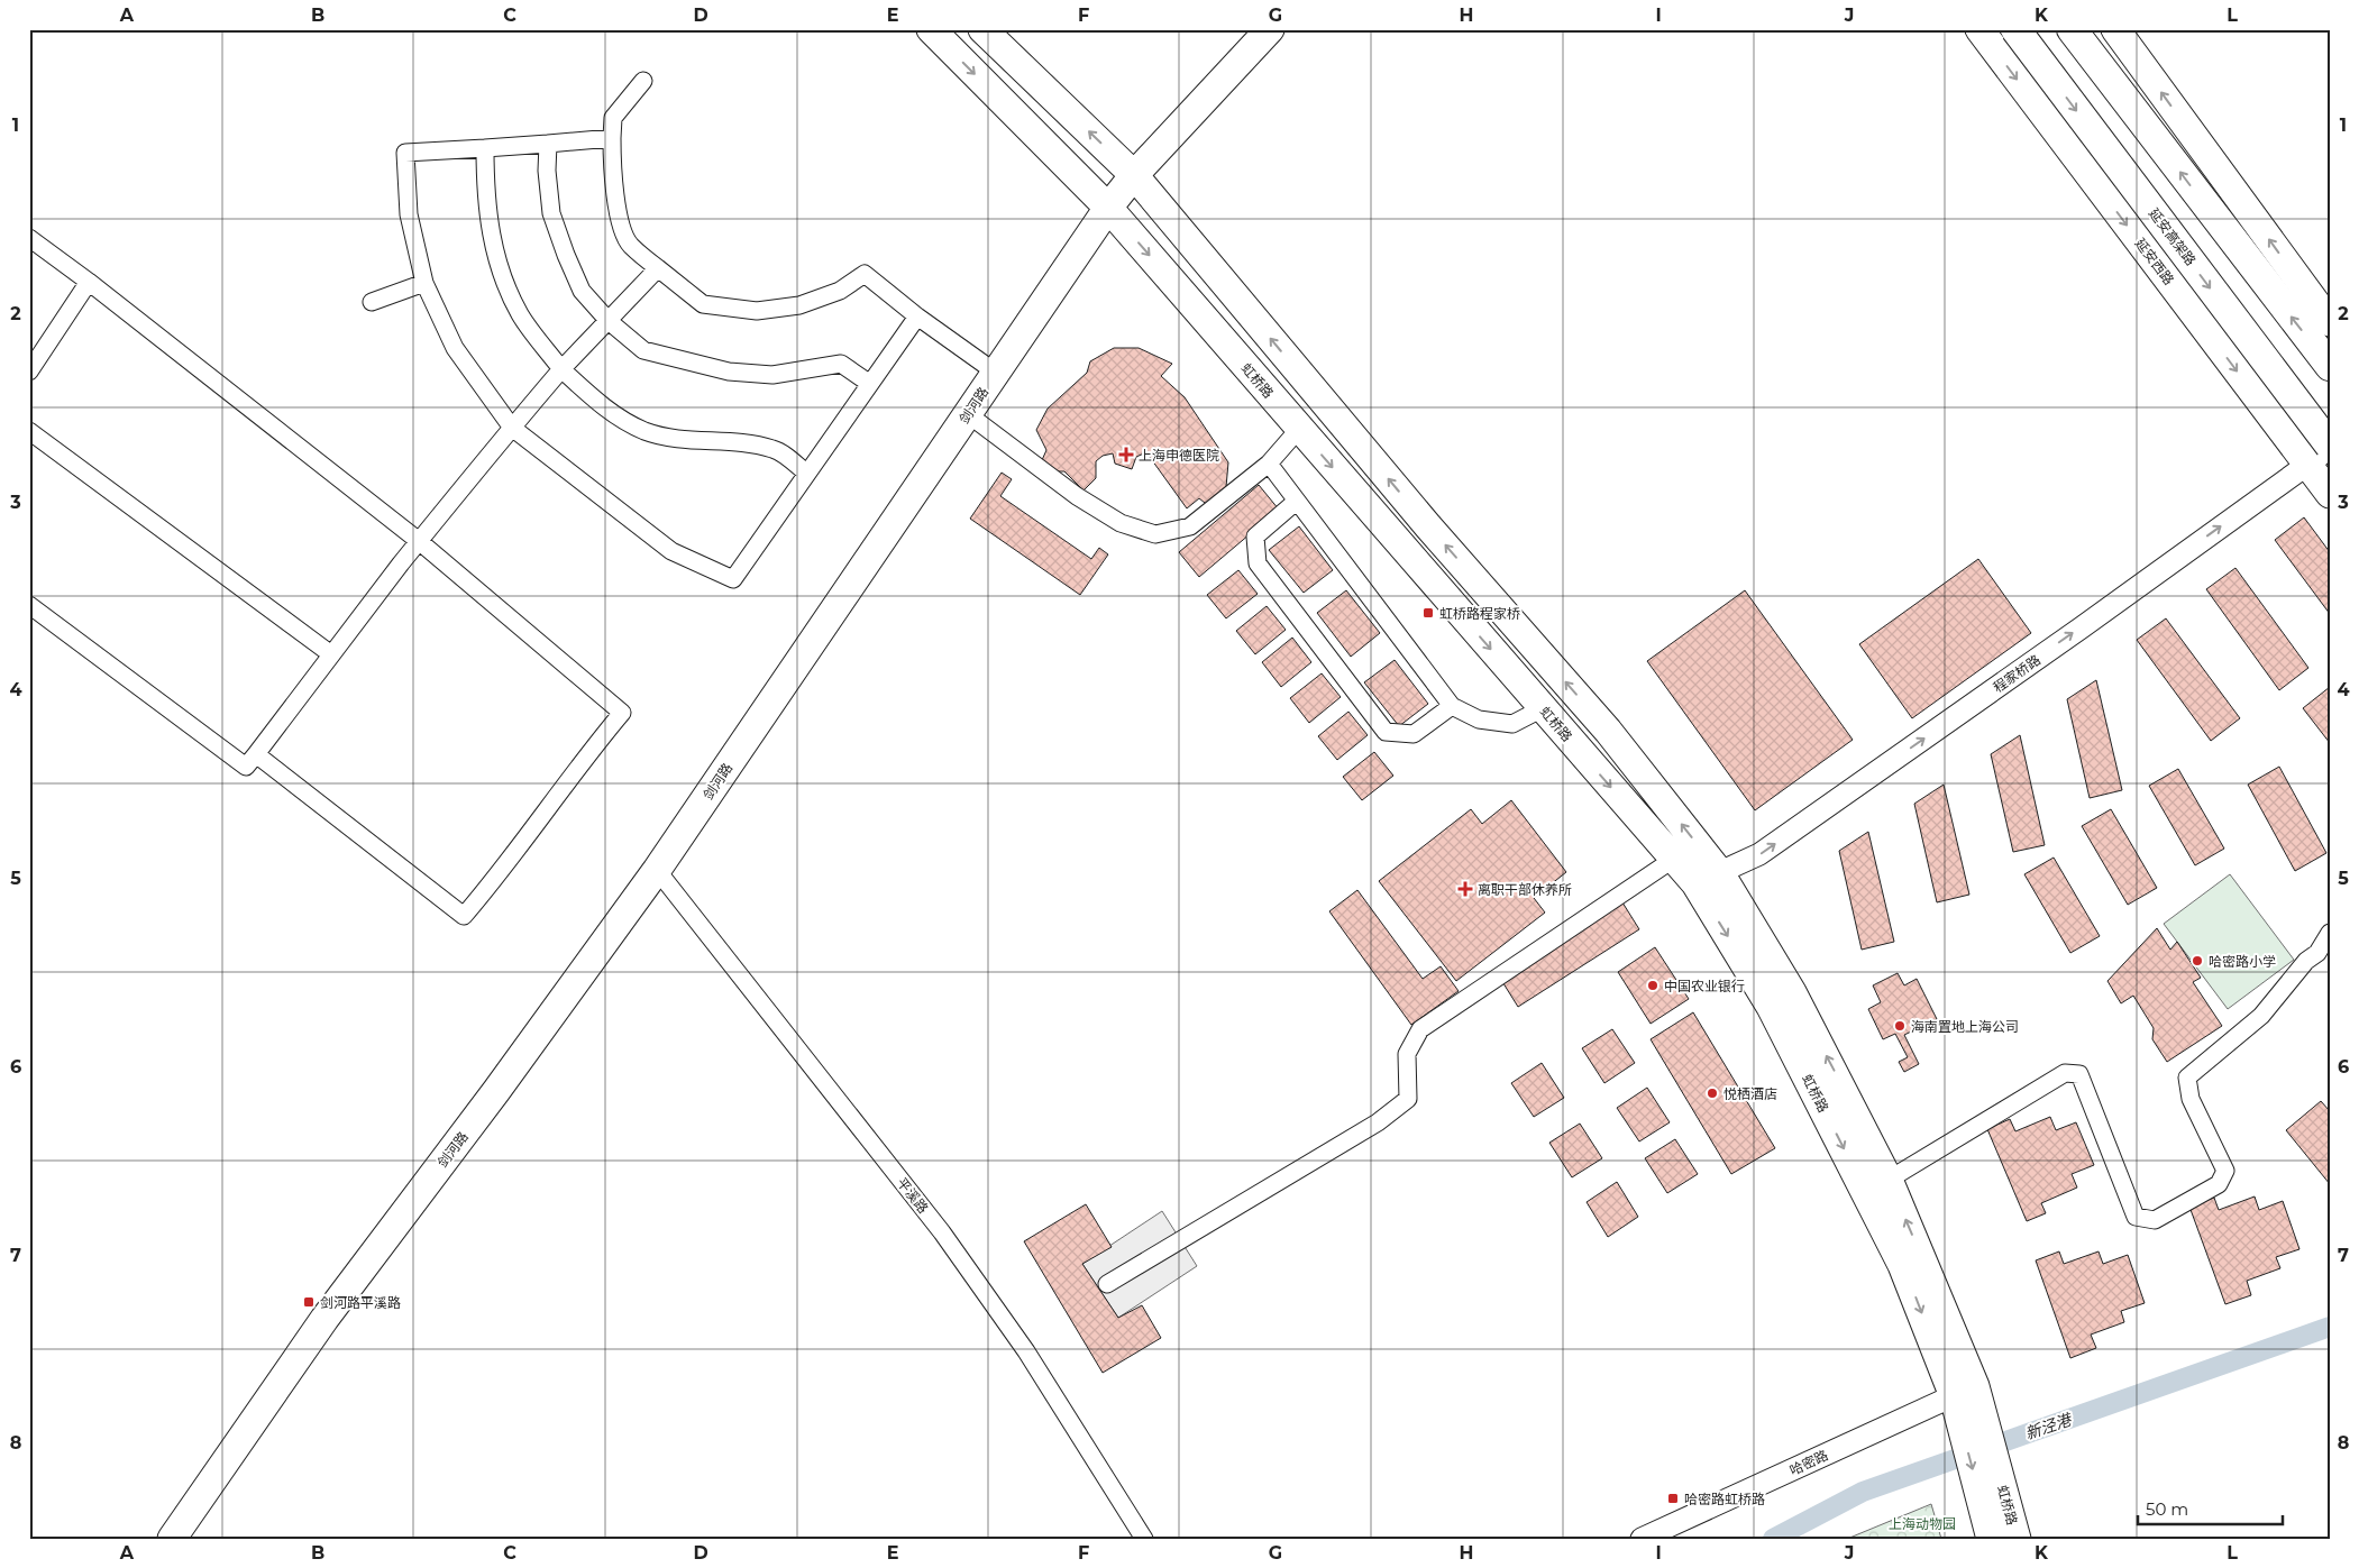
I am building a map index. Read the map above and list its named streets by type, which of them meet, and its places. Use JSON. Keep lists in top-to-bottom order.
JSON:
{
  "streets": {
    "highway": ["延安高架路"],
    "main road": ["延安西路", "虹桥路", "剑河路"],
    "street": ["程家桥路", "平溪路", "哈密路"]
  },
  "crossings": [
    ["延安高架路", "程家桥路"],
    ["延安西路", "程家桥路"],
    ["虹桥路", "剑河路"],
    ["虹桥路", "程家桥路"],
    ["虹桥路", "哈密路"],
    ["剑河路", "平溪路"]
  ],
  "one_way": ["程家桥路"],
  "water": ["新泾港"],
  "parks": ["上海动物园"],
  "places": {
    "health": ["上海申德医院", "离职干部休养所"],
    "transit": ["虹桥路程家桥", "剑河路平溪路", "哈密路虹桥路"],
    "other": [
      "哈密路小学",
      "中国农业银行",
      "海南置地上海公司",
      "悦栖酒店"
    ]
  },
  "scale_bar": "50 m",
  "grid": {
    "columns": [
      "A",
      "B",
      "C",
      "D",
      "E",
      "F",
      "G",
      "H",
      "I",
      "J",
      "K",
      "L"
    ],
    "rows": [
      "1",
      "2",
      "3",
      "4",
      "5",
      "6",
      "7",
      "8"
    ]
  }
}
